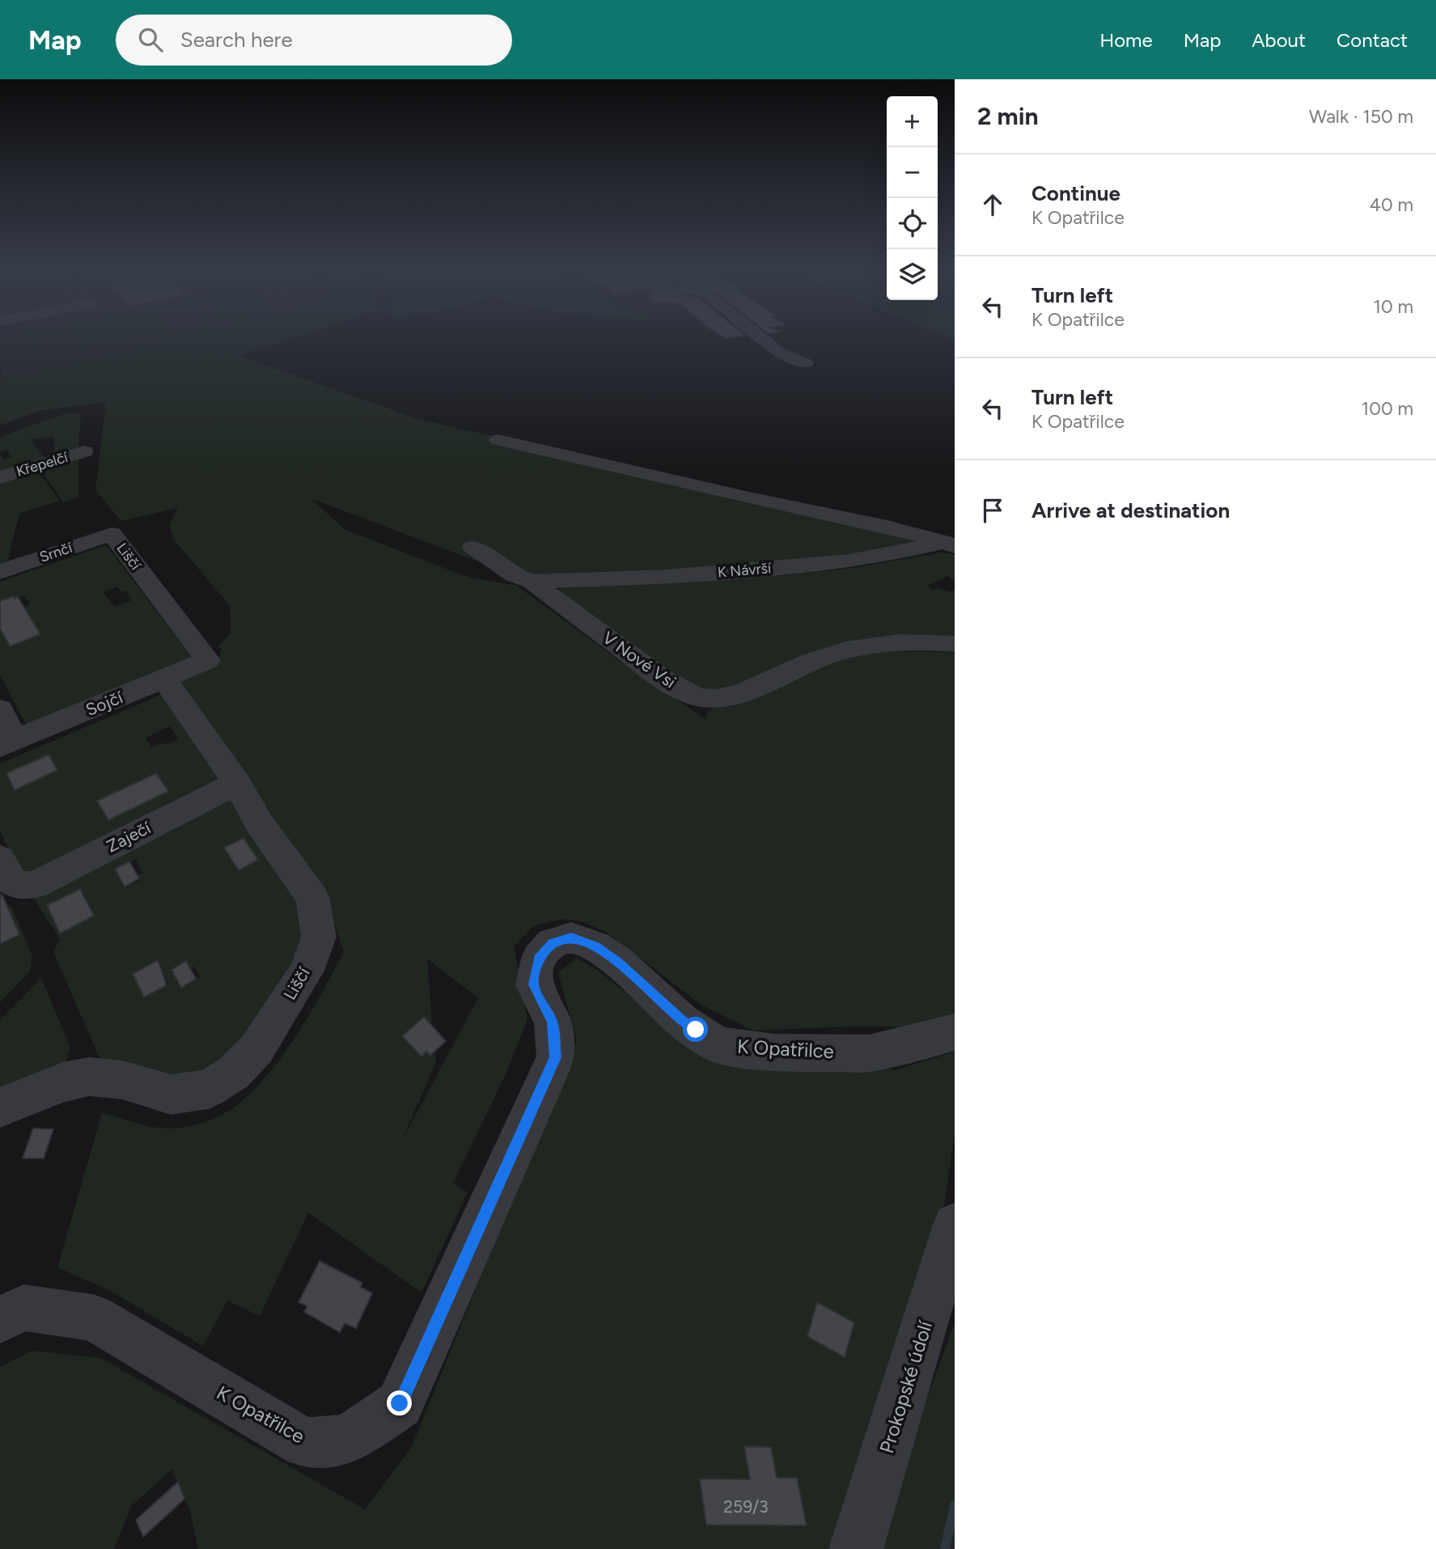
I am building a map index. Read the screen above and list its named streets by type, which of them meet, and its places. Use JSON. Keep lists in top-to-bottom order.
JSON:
{
  "streets": {
    "street": [
      "Křepelčí",
      "Srnčí",
      "Liščí",
      "K Návrší",
      "V Nové Vsi",
      "Sojčí",
      "Zaječí",
      "K Opatřilce",
      "Prokopské údolí"
    ]
  },
  "crossings": [
    ["Srnčí", "Liščí"],
    ["Liščí", "Sojčí"],
    ["Liščí", "Zaječí"],
    ["K Návrší", "V Nové Vsi"]
  ],
  "house_numbers": ["259/3"],
  "page": {
    "header": "Map",
    "search": "Search here",
    "nav": [
      "Home",
      "Map",
      "About",
      "Contact"
    ],
    "heading": ["2 min", "Walk · 150 m"],
    "map_buttons": ["+", "−"],
    "list": [
      ["Continue", "K Opatřilce", "40 m"],
      ["Turn left", "K Opatřilce", "10 m"],
      ["Turn left", "K Opatřilce", "100 m"],
      "Arrive at destination"
    ]
  }
}
